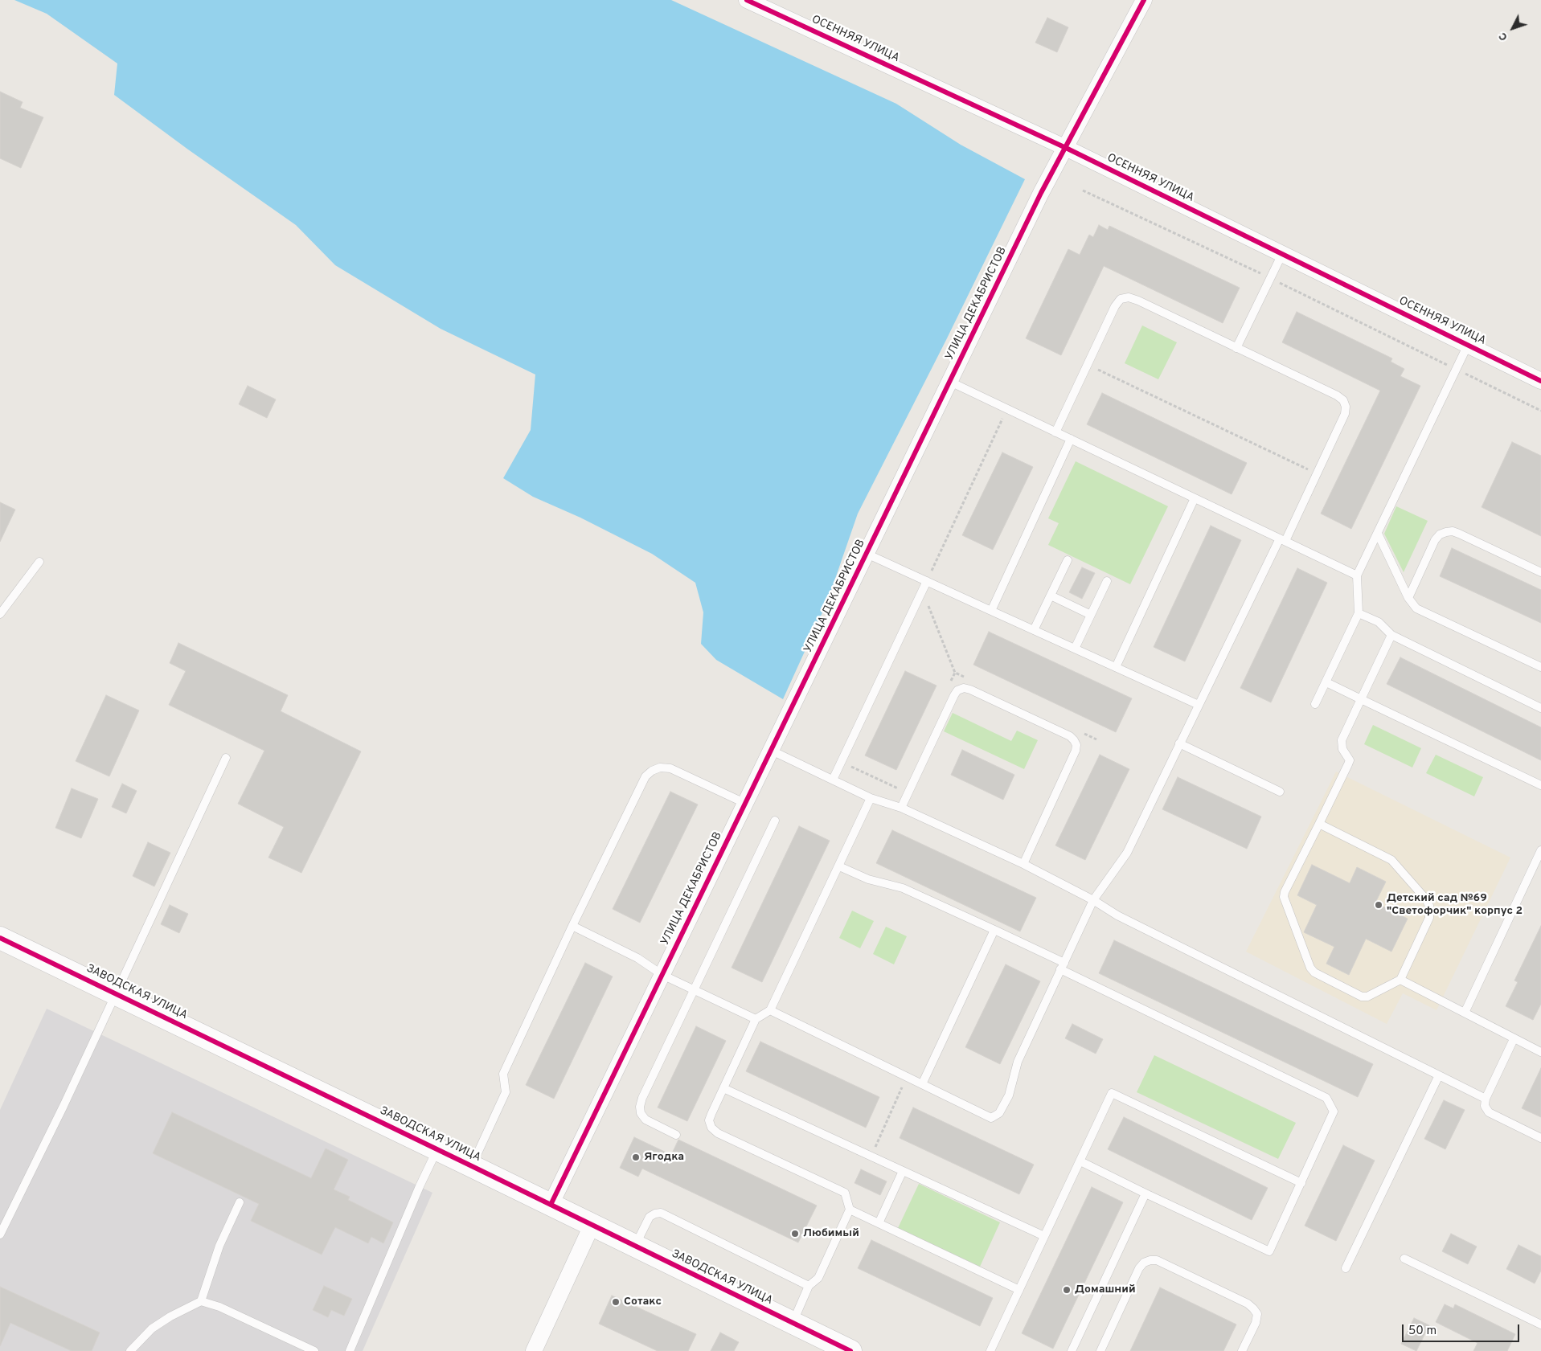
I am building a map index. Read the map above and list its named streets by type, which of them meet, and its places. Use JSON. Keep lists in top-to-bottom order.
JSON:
{
  "streets": {
    "street": ["ОСЕННЯЯ УЛИЦА", "УЛИЦА ДЕКАБРИСТОВ", "ЗАВОДСКАЯ УЛИЦА"]
  },
  "crossings": [
    ["ОСЕННЯЯ УЛИЦА", "УЛИЦА ДЕКАБРИСТОВ"],
    ["УЛИЦА ДЕКАБРИСТОВ", "ЗАВОДСКАЯ УЛИЦА"]
  ],
  "places": [
    "Детский сад №69 \"Светофорчик\" корпус 2",
    "Ягодка",
    "Любимый",
    "Домашний",
    "Сотакс"
  ],
  "scale_bar": "50 m",
  "north": "bottom left"
}
